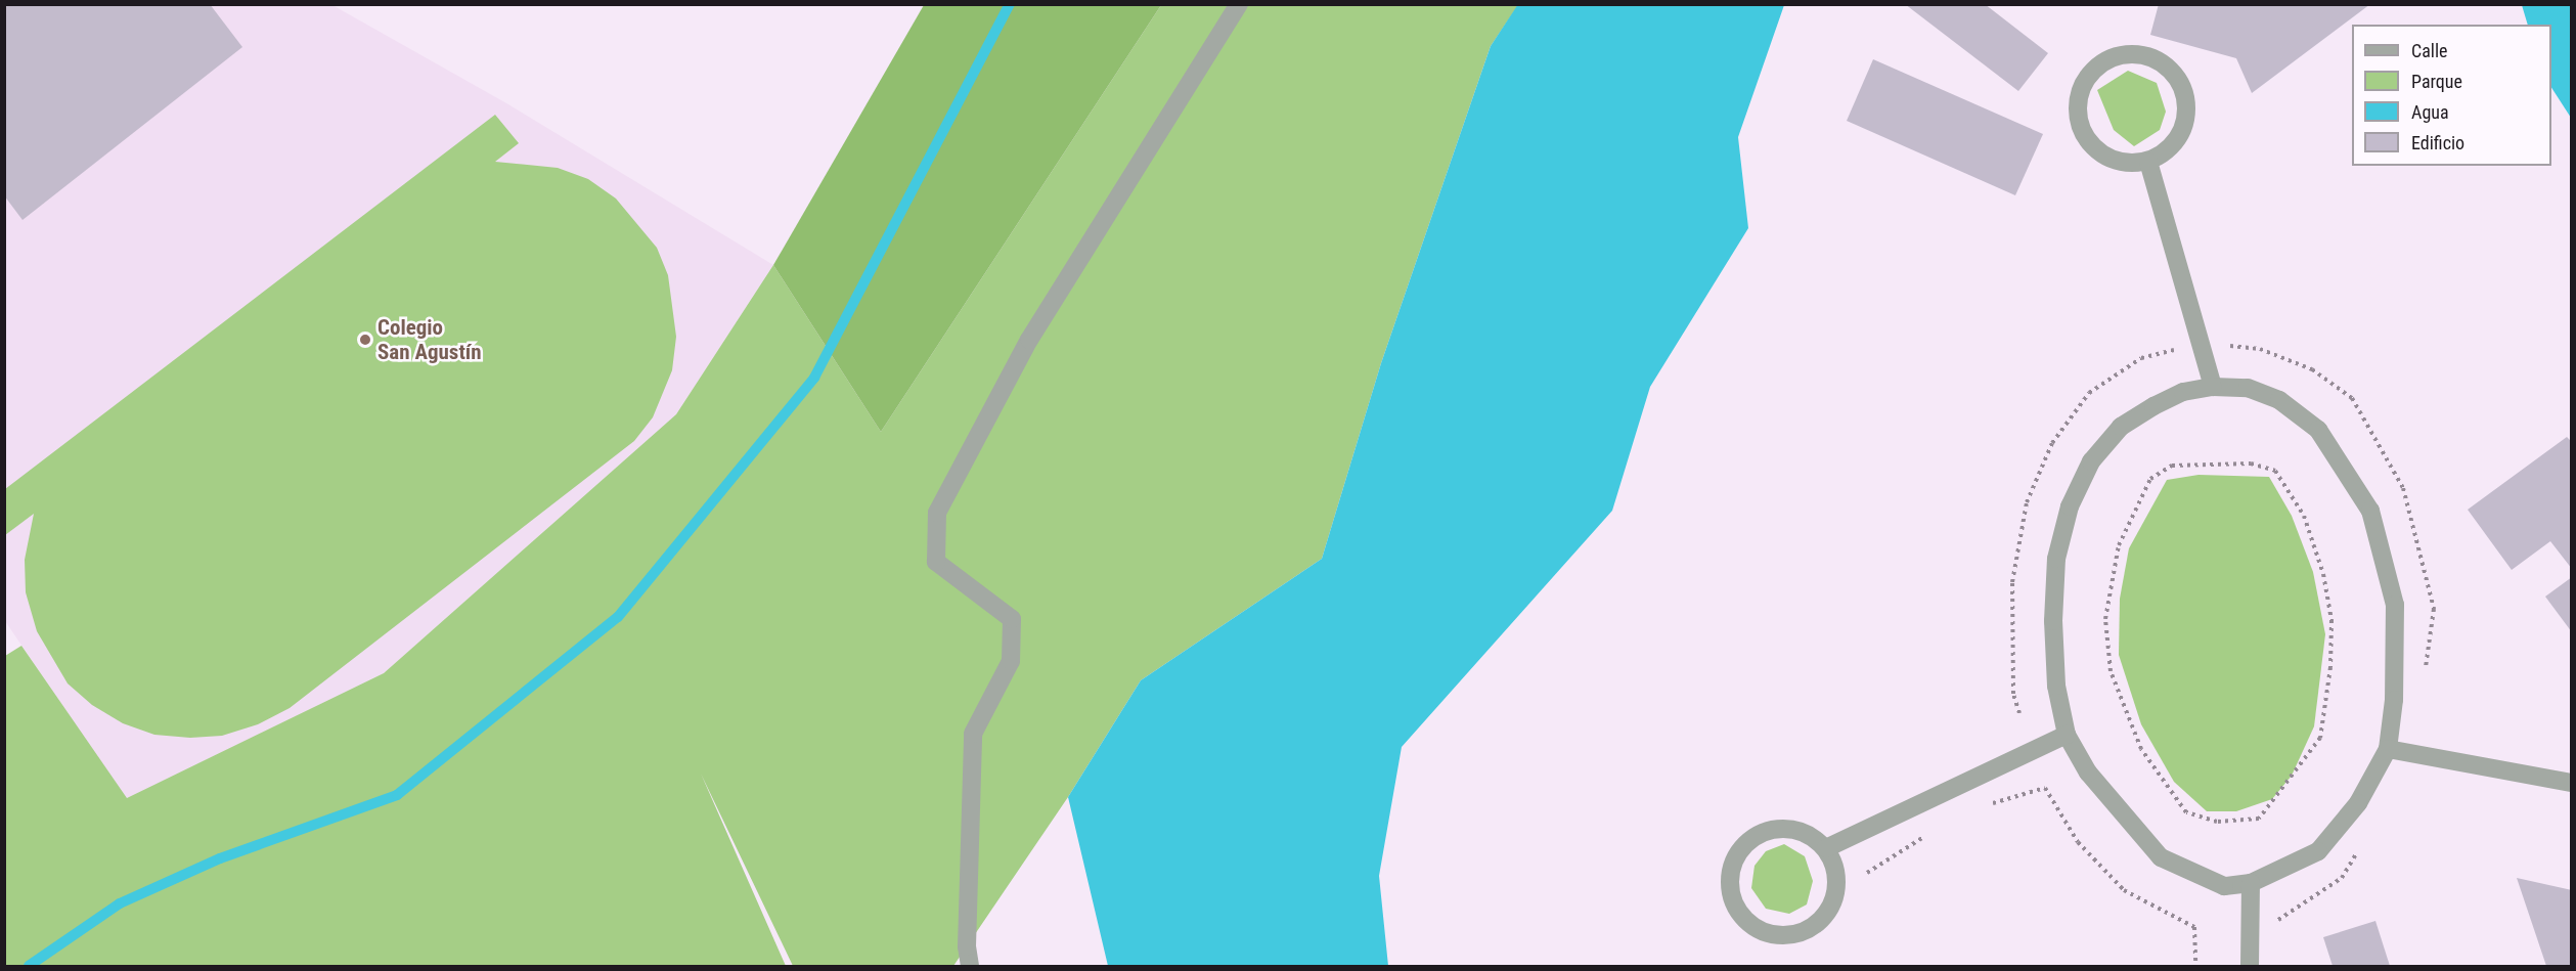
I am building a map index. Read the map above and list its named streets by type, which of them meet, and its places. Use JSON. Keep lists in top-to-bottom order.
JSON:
{
  "places": ["Colegio San Agustín"],
  "legend": [
    "Calle",
    "Parque",
    "Agua",
    "Edificio"
  ]
}
